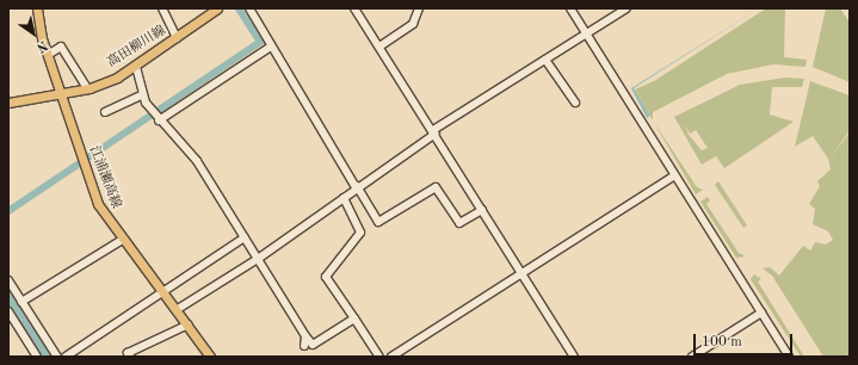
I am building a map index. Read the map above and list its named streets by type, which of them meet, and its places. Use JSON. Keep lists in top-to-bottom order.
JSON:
{
  "streets": {
    "main road": ["高田柳川線", "江浦瀬高線"]
  },
  "crossings": [
    ["高田柳川線", "江浦瀬高線"]
  ],
  "scale_bar": "100 m",
  "north": "bottom right"
}
